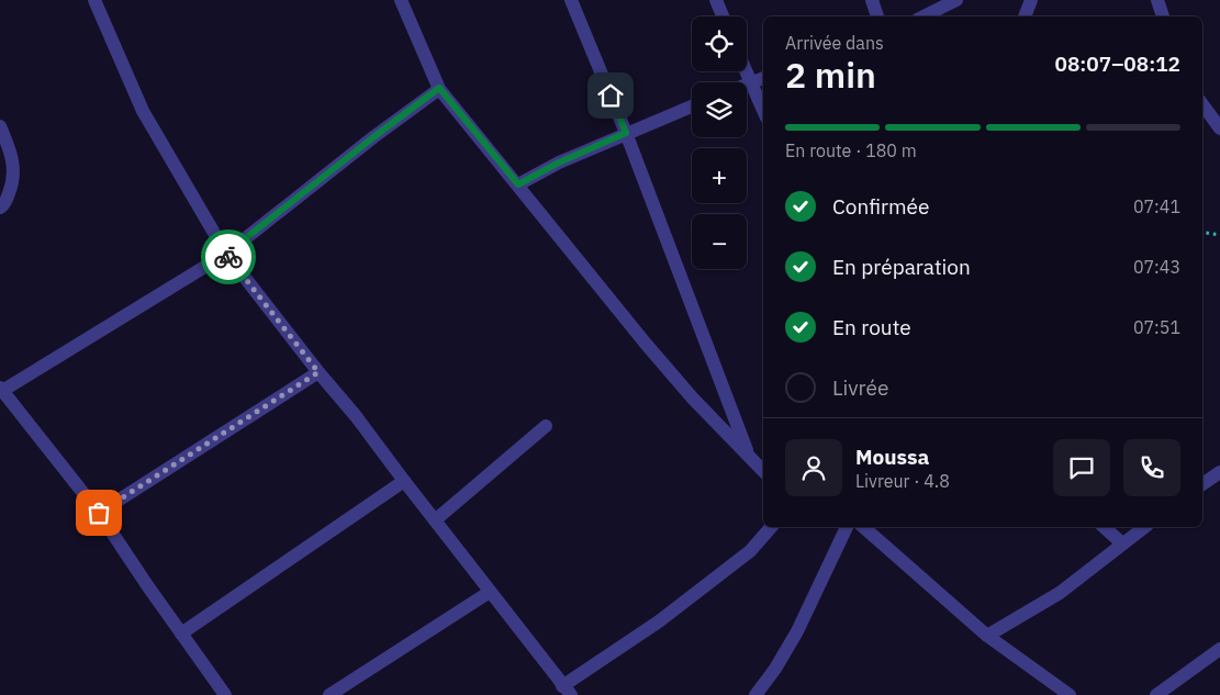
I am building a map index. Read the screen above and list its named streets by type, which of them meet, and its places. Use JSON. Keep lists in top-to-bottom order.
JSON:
{
  "page": {
    "map_buttons": ["+", "−"],
    "heading": ["2 min", "Arrivée dans", "08:07–08:12"],
    "panel": ["Moussa", "Livreur · 4.8"],
    "bar": "En route · 180 m",
    "list": [
      ["Confirmée", "07:41"],
      ["En préparation", "07:43"],
      ["En route", "07:51"],
      "Livrée"
    ]
  }
}
